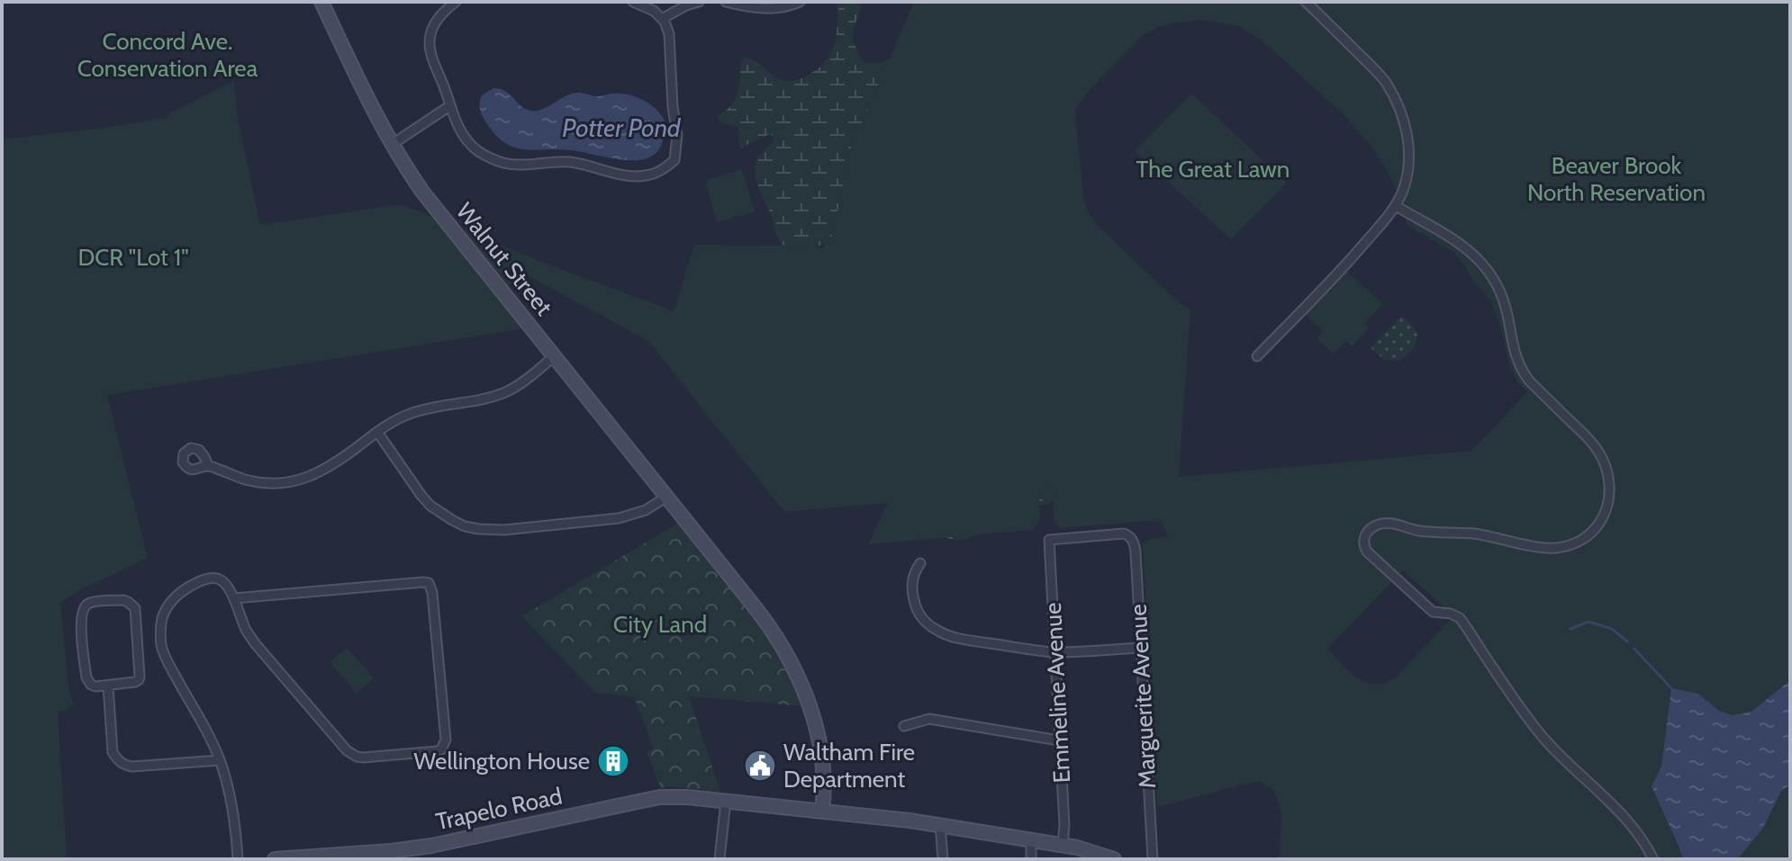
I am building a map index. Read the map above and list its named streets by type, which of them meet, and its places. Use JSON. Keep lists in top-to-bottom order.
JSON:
{
  "streets": {
    "street": [
      "Walnut Street",
      "Emmeline Avenue",
      "Marguerite Avenue",
      "Trapelo Road"
    ]
  },
  "crossings": [
    ["Walnut Street", "Trapelo Road"],
    ["Emmeline Avenue", "Marguerite Avenue"],
    ["Emmeline Avenue", "Trapelo Road"]
  ],
  "water": ["Potter Pond"],
  "parks": [
    "Concord Ave. Conservation Area",
    "Beaver Brook North Reservation",
    "The Great Lawn",
    "DCR \"Lot 1\"",
    "City Land"
  ],
  "places": {
    "building": ["Wellington House"],
    "public building": ["Waltham Fire Department"]
  }
}
